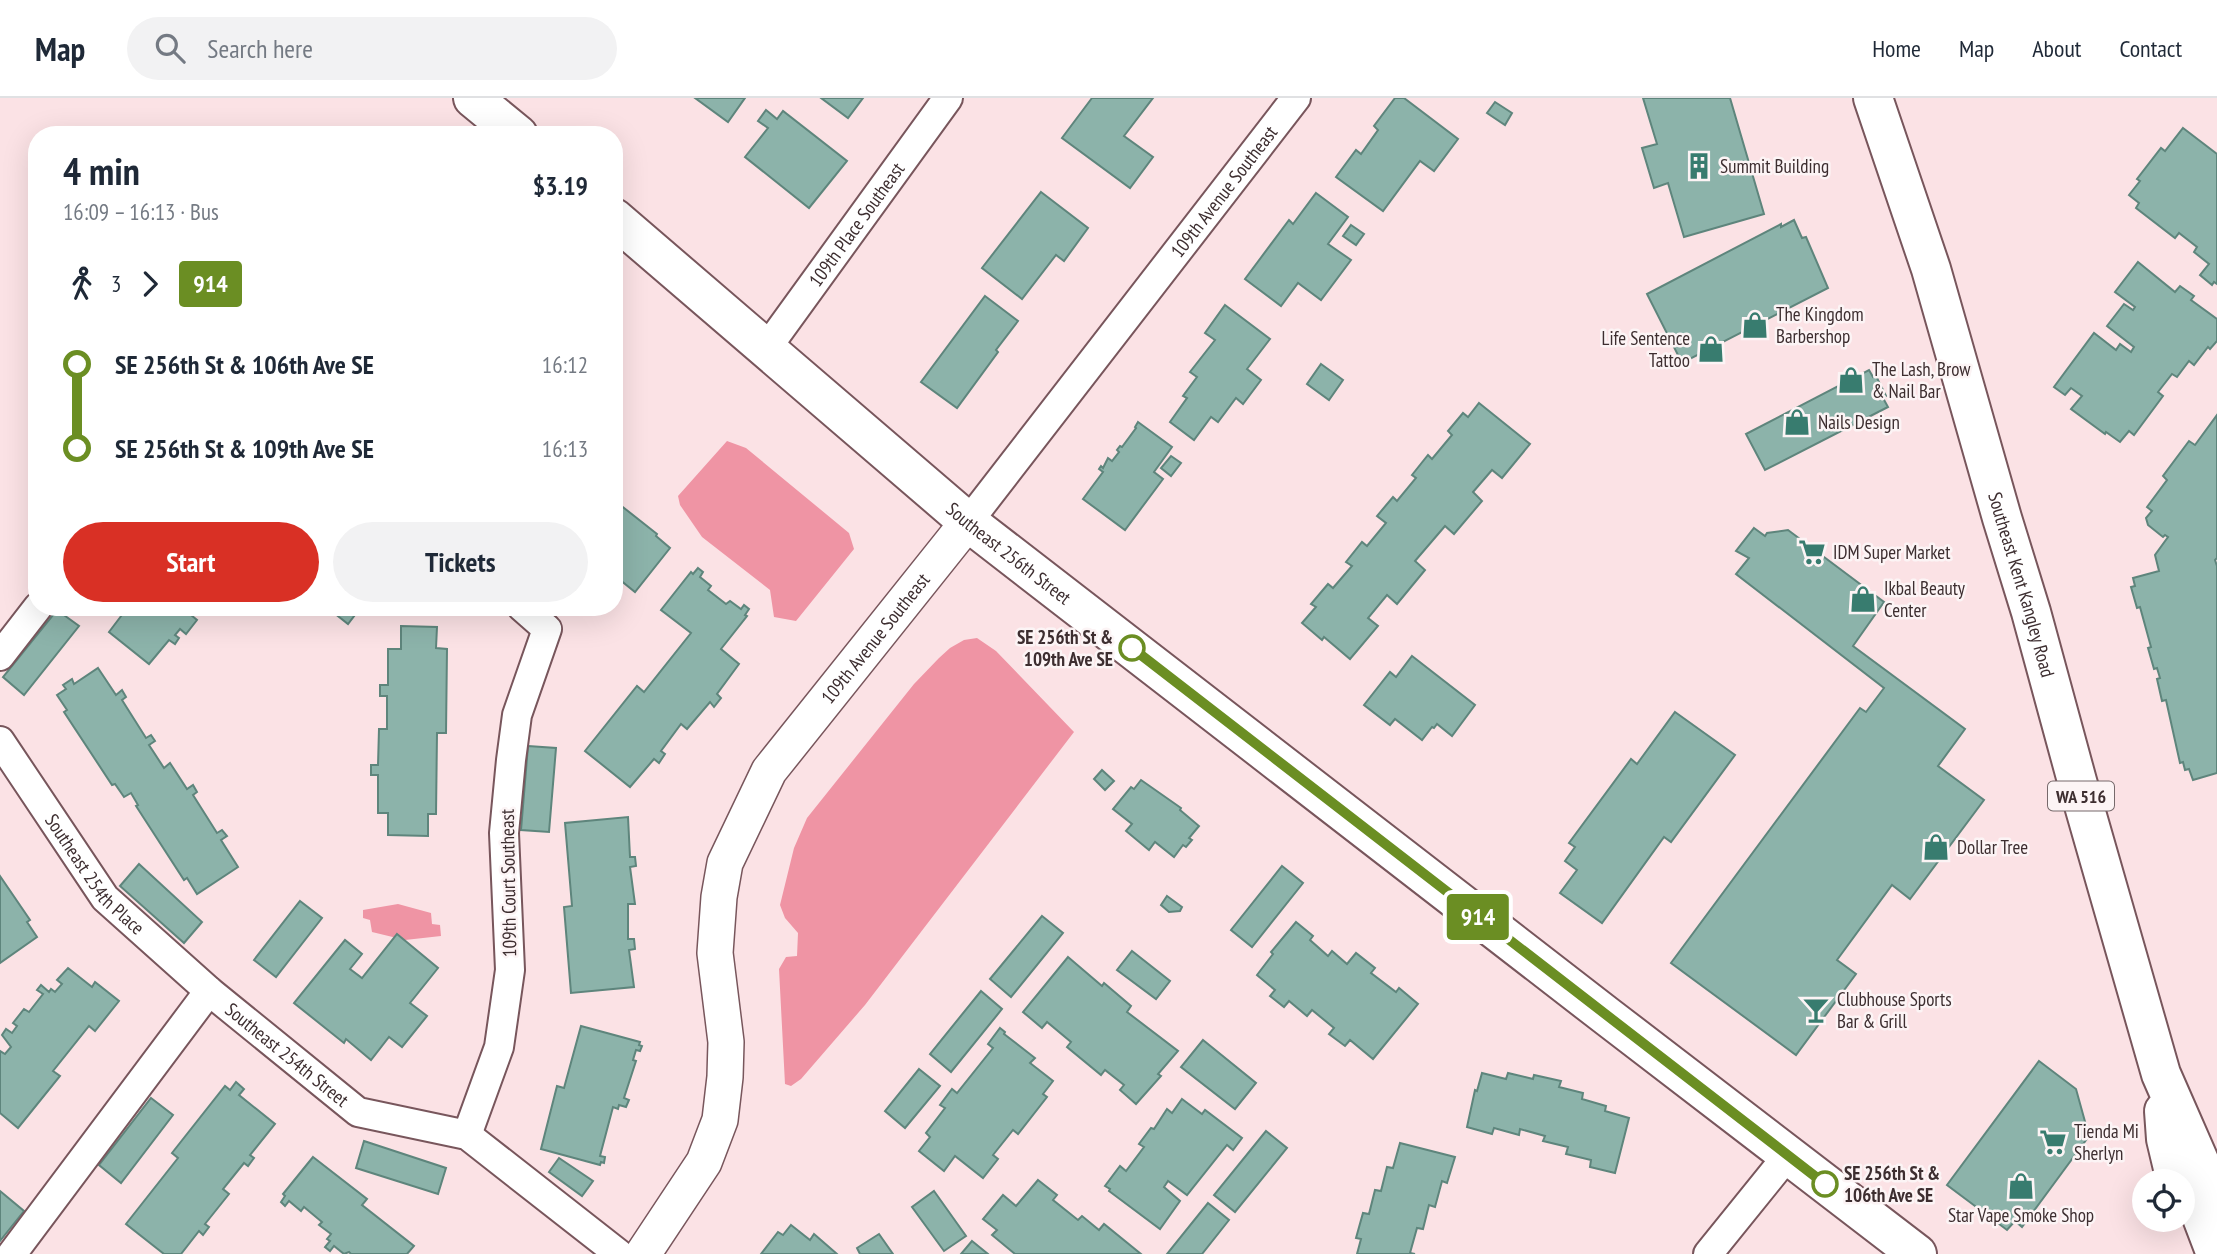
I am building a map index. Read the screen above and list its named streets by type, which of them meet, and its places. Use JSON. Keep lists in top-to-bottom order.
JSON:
{
  "streets": {
    "main road": ["Southeast 256th Street", "Southeast Kent Kangley Road", "WA 516"],
    "street": [
      "109th Avenue Southeast",
      "109th Place Southeast",
      "Southeast 254th Place",
      "109th Court Southeast",
      "Southeast 254th Street"
    ]
  },
  "crossings": [
    ["109th Avenue Southeast", "Southeast 256th Street"],
    ["109th Place Southeast", "Southeast 256th Street"],
    ["Southeast 254th Place", "Southeast 254th Street"],
    ["109th Court Southeast", "Southeast 254th Street"]
  ],
  "places": {
    "building": ["Summit Building"],
    "shop": [
      "The Kingdom Barbershop",
      "Life Sentence Tattoo",
      "The Lash, Brow & Nail Bar",
      "Nails Design",
      "Ikbal Beauty Center",
      "Dollar Tree",
      "Star Vape Smoke Shop"
    ],
    "supermarket": ["IDM Super Market", "Tienda Mi Sherlyn"],
    "other": ["SE 256th St & 109th Ave SE", "SE 256th St & 106th Ave SE"],
    "bar": ["Clubhouse Sports Bar & Grill"]
  },
  "lines": ["bus line 914"],
  "page": {
    "header": "Map",
    "search": "Search here",
    "nav": [
      "Home",
      "Map",
      "About",
      "Contact"
    ],
    "on_map": "914",
    "heading": ["4 min", "16:09 – 16:13 · Bus", "$3.19"],
    "legs": ["3", "914"],
    "list": [
      {
        "name": "SE 256th St & 106th Ave SE",
        "value": "16:12"
      },
      {
        "name": "SE 256th St & 109th Ave SE",
        "value": "16:13"
      }
    ],
    "buttons": ["Start", "Tickets"]
  }
}
